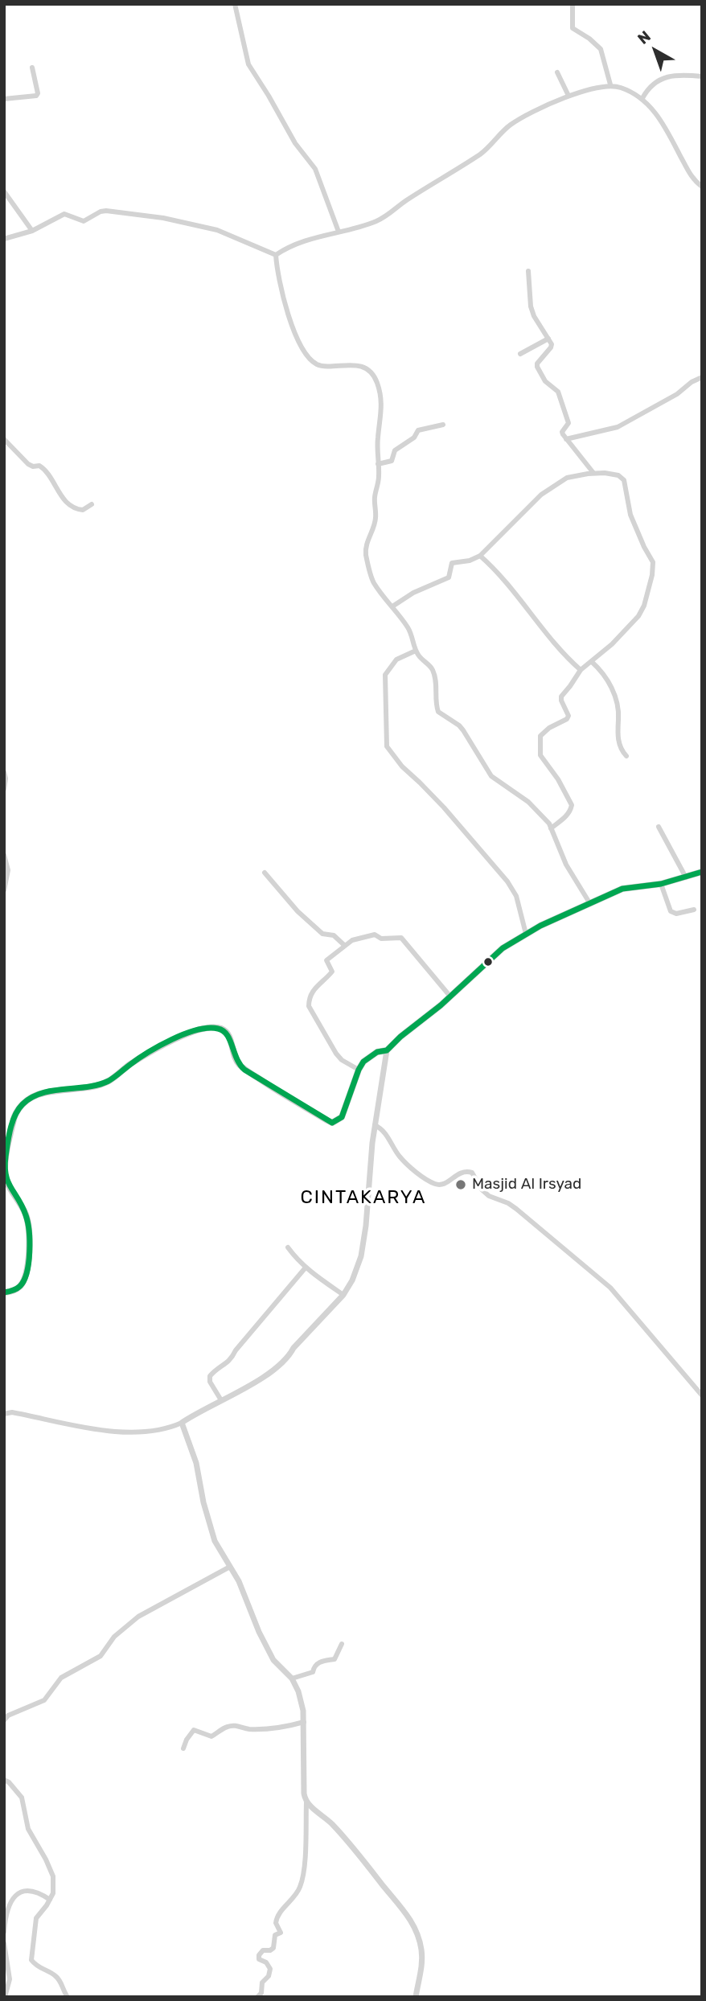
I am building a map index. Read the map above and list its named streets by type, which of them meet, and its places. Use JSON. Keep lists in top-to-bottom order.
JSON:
{
  "districts": ["CINTAKARYA"],
  "places": ["Masjid Al Irsyad"],
  "north": "top left"
}
